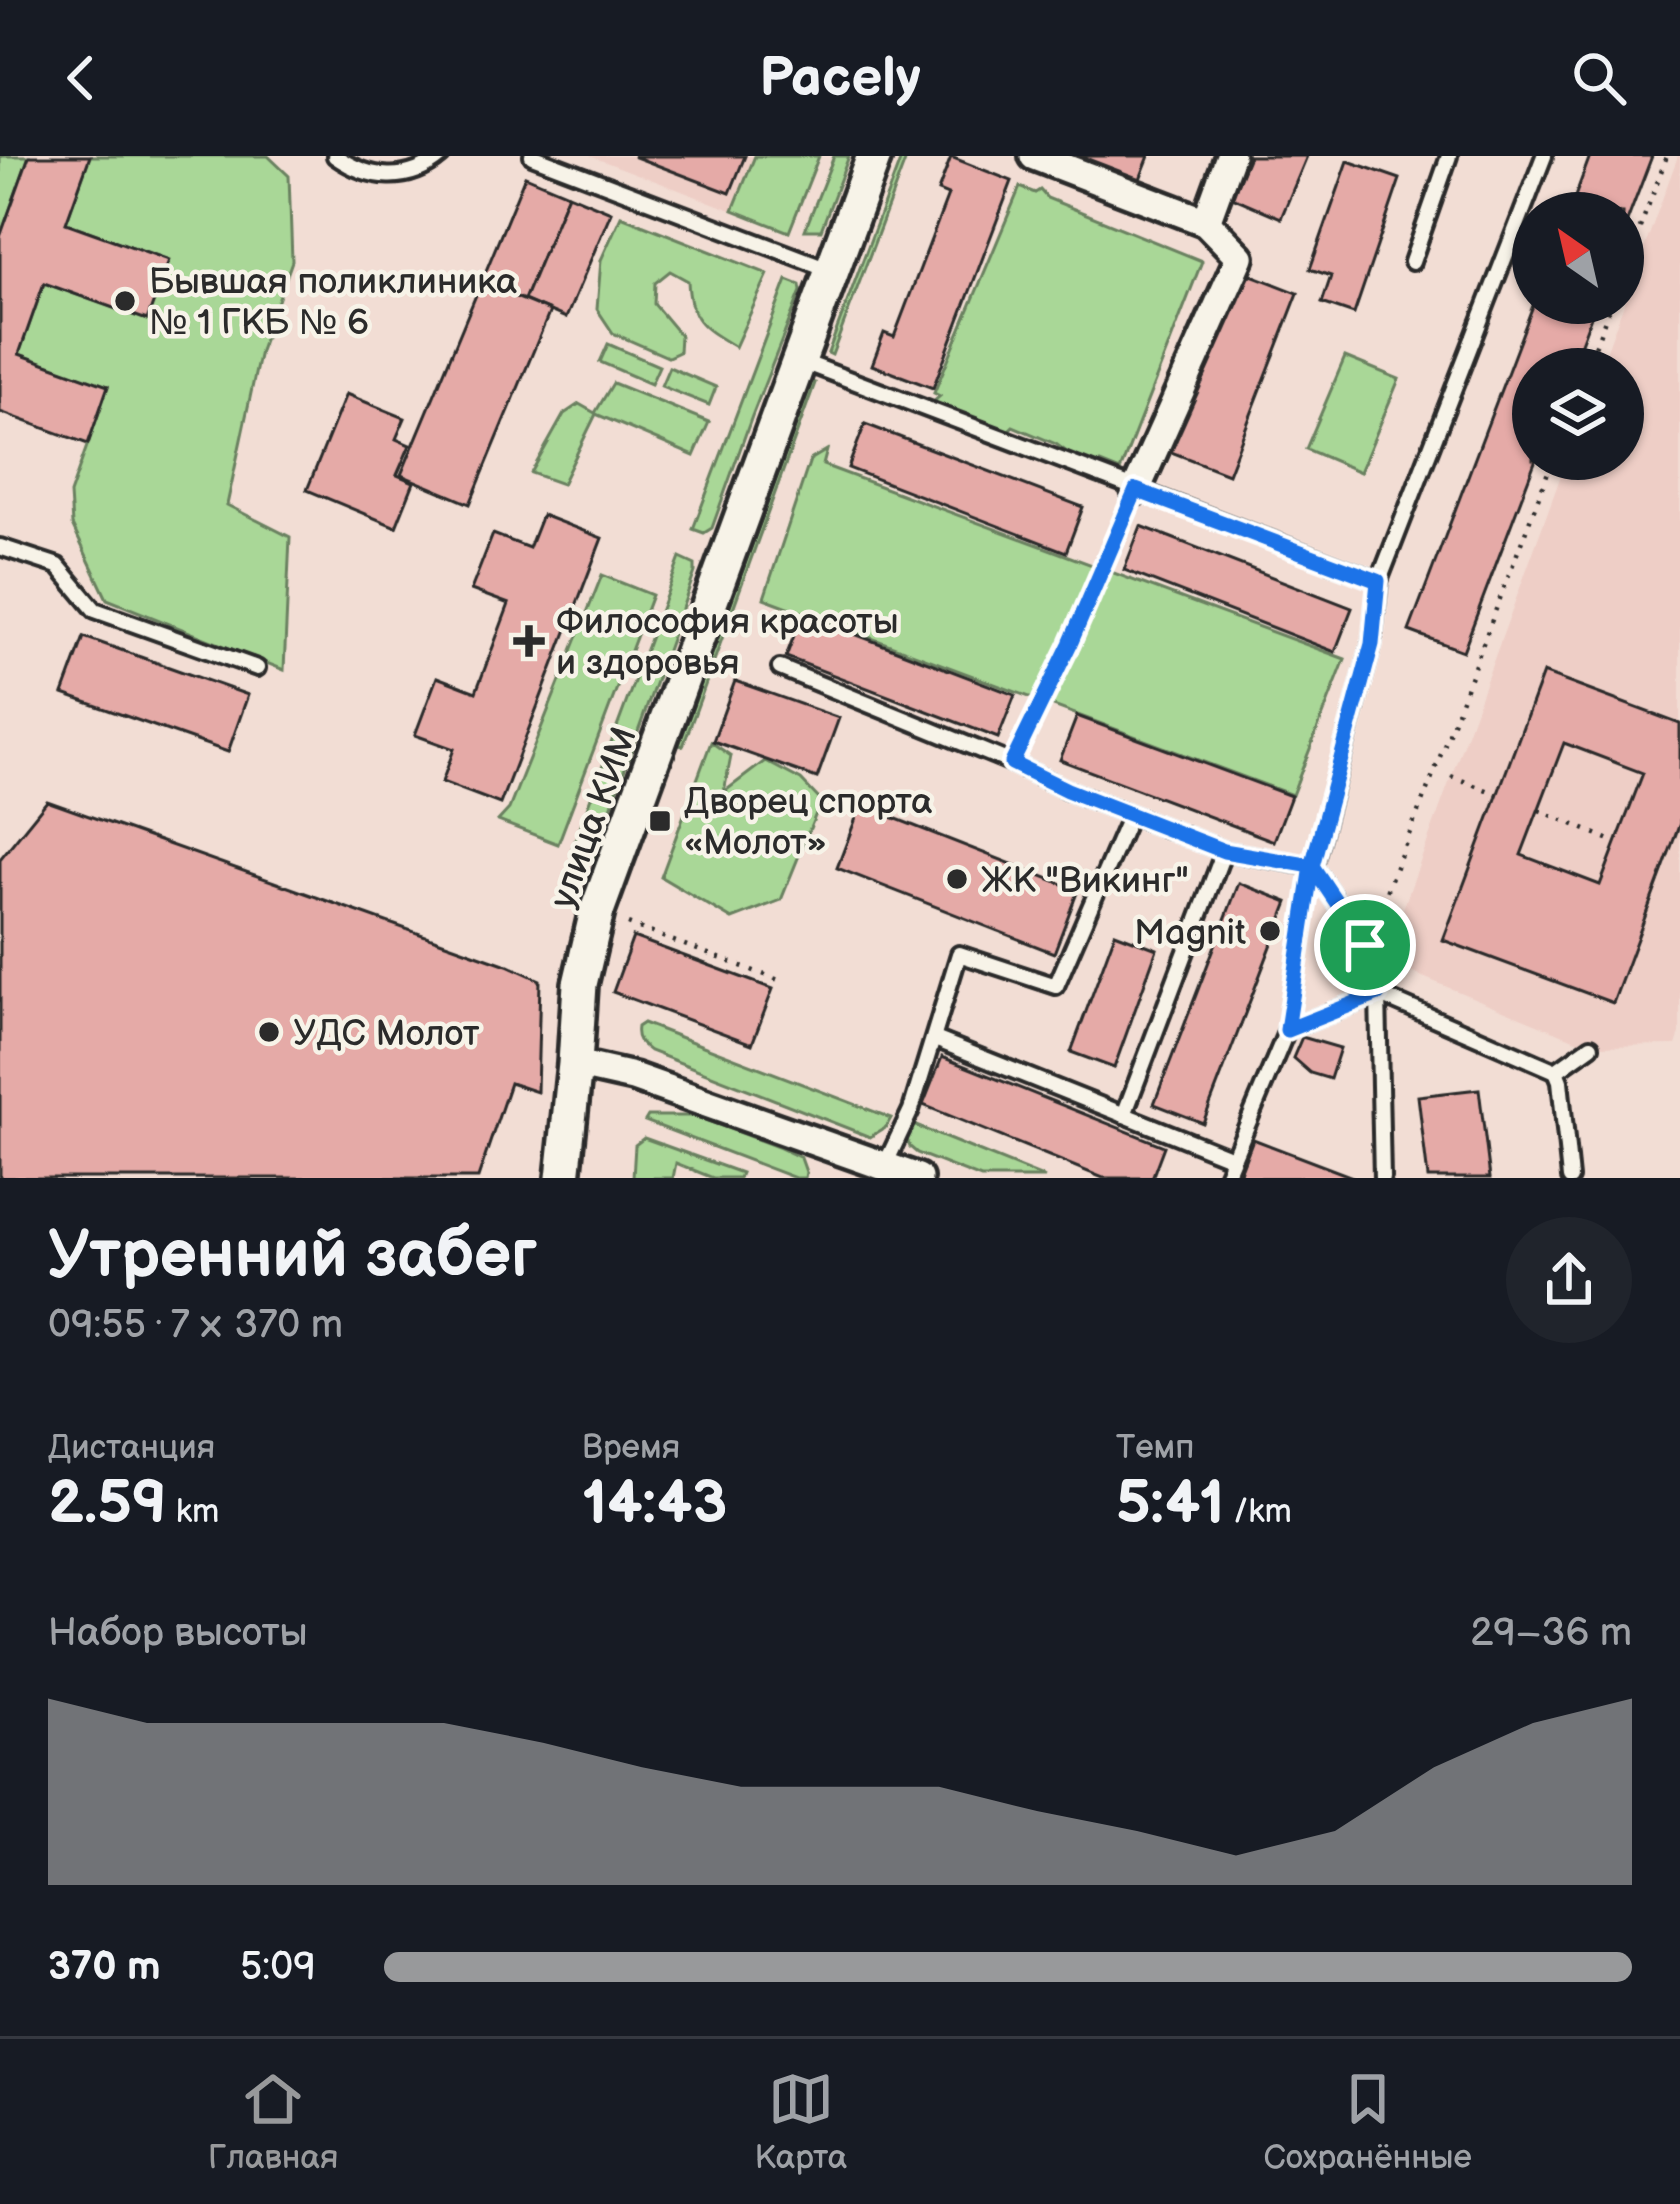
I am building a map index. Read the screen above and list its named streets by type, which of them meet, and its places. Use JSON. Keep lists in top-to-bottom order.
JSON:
{
  "streets": {
    "street": ["улица КИМ"]
  },
  "places": {
    "other": [
      "Бывшая поликлиника № 1 ГКБ № 6",
      "ЖК \"Викинг\"",
      "Magnit",
      "УДС Молот"
    ],
    "health": ["Философия красоты и здоровья"],
    "transit": ["Дворец спорта «Молот»"]
  },
  "north": "top left",
  "page": {
    "header": "Pacely",
    "heading": ["Утренний забег", "09:55 · 7 × 370 m"],
    "stats": [
      ["Дистанция", "2.59 km"],
      ["Время", "14:43"],
      ["Темп", "5:41 /km"]
    ],
    "chart": ["Набор высоты", "29–36 m"],
    "list": [
      {
        "name": "370 m",
        "note": "5:09"
      }
    ],
    "tabs": ["Главная", "Карта", "Сохранённые"]
  }
}
